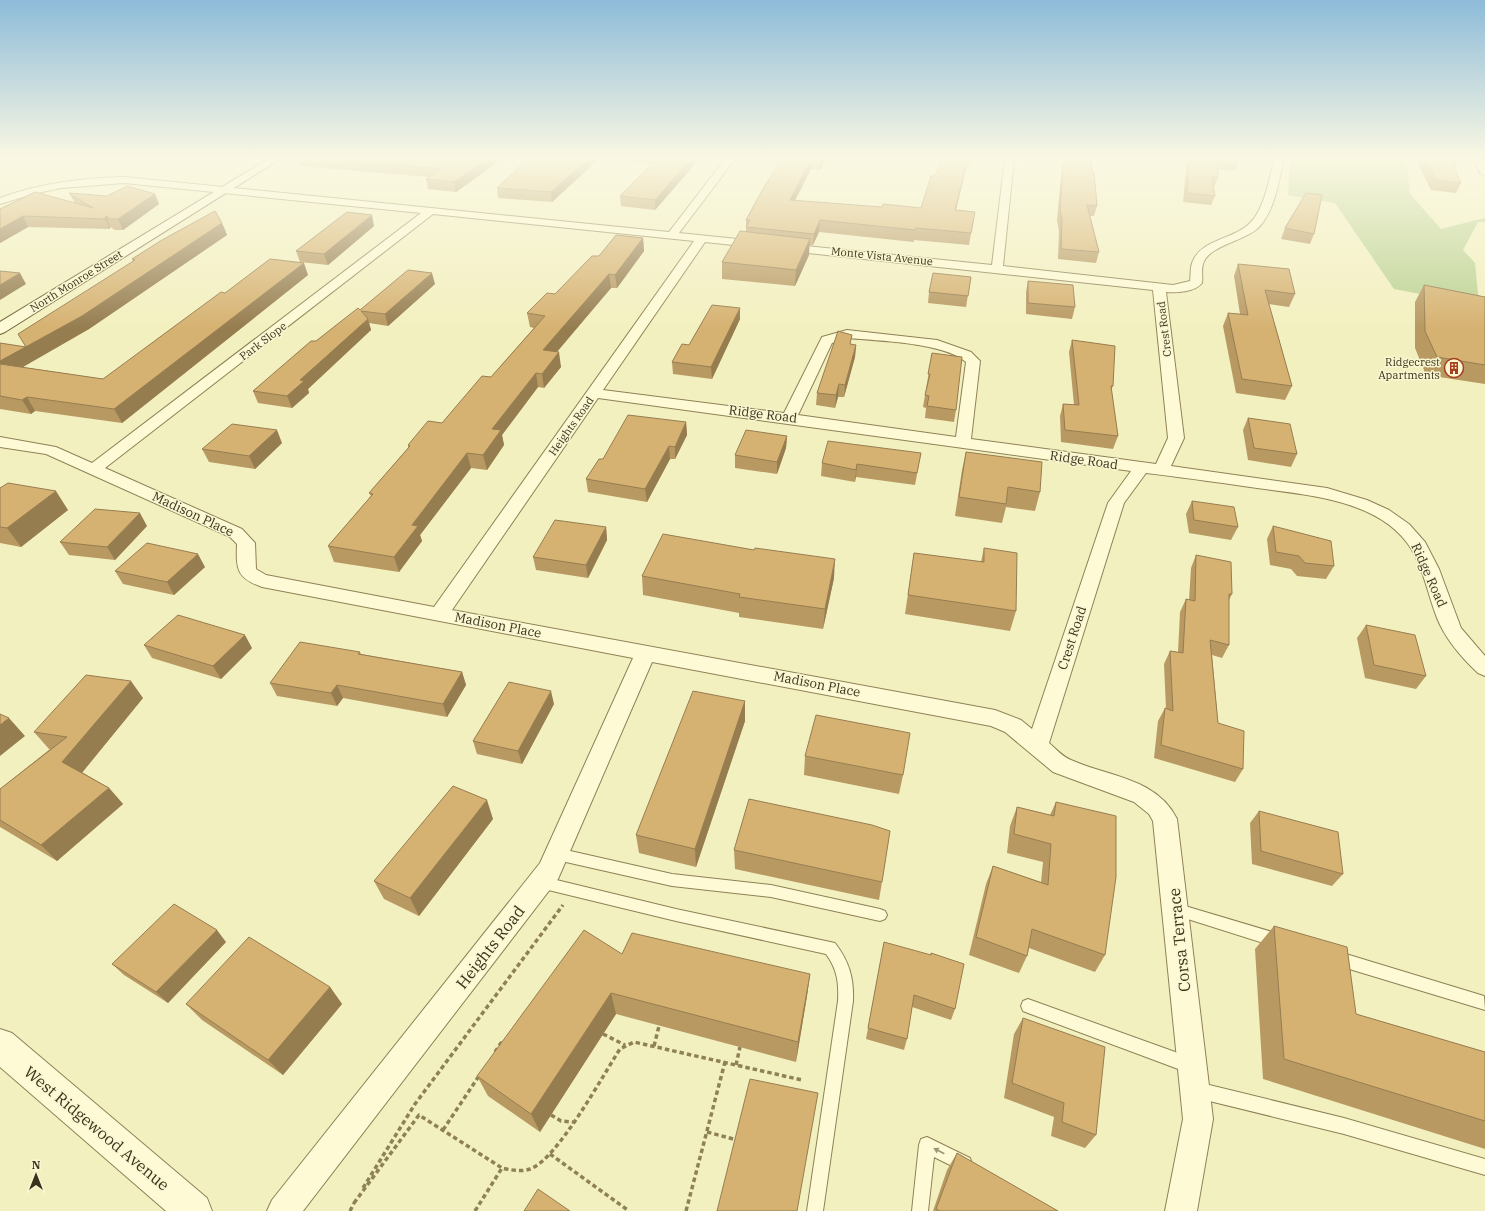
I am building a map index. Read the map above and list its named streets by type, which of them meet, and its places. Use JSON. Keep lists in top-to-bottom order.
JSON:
{
  "streets": {
    "main road": ["North Monroe Street", "West Ridgewood Avenue"],
    "street": [
      "Monte Vista Avenue",
      "Crest Road",
      "Park Slope",
      "Ridge Road",
      "Heights Road",
      "Madison Place",
      "Corsa Terrace"
    ]
  },
  "crossings": [
    ["Monte Vista Avenue", "Crest Road"],
    ["Monte Vista Avenue", "Heights Road"],
    ["Crest Road", "Ridge Road"],
    ["Crest Road", "Madison Place"],
    ["Crest Road", "Corsa Terrace"],
    ["Park Slope", "Madison Place"],
    ["Ridge Road", "Heights Road"],
    ["Heights Road", "Madison Place"],
    ["Madison Place", "Corsa Terrace"]
  ],
  "places": {
    "building": ["Ridgecrest Apartments"]
  },
  "north": "top"
}
